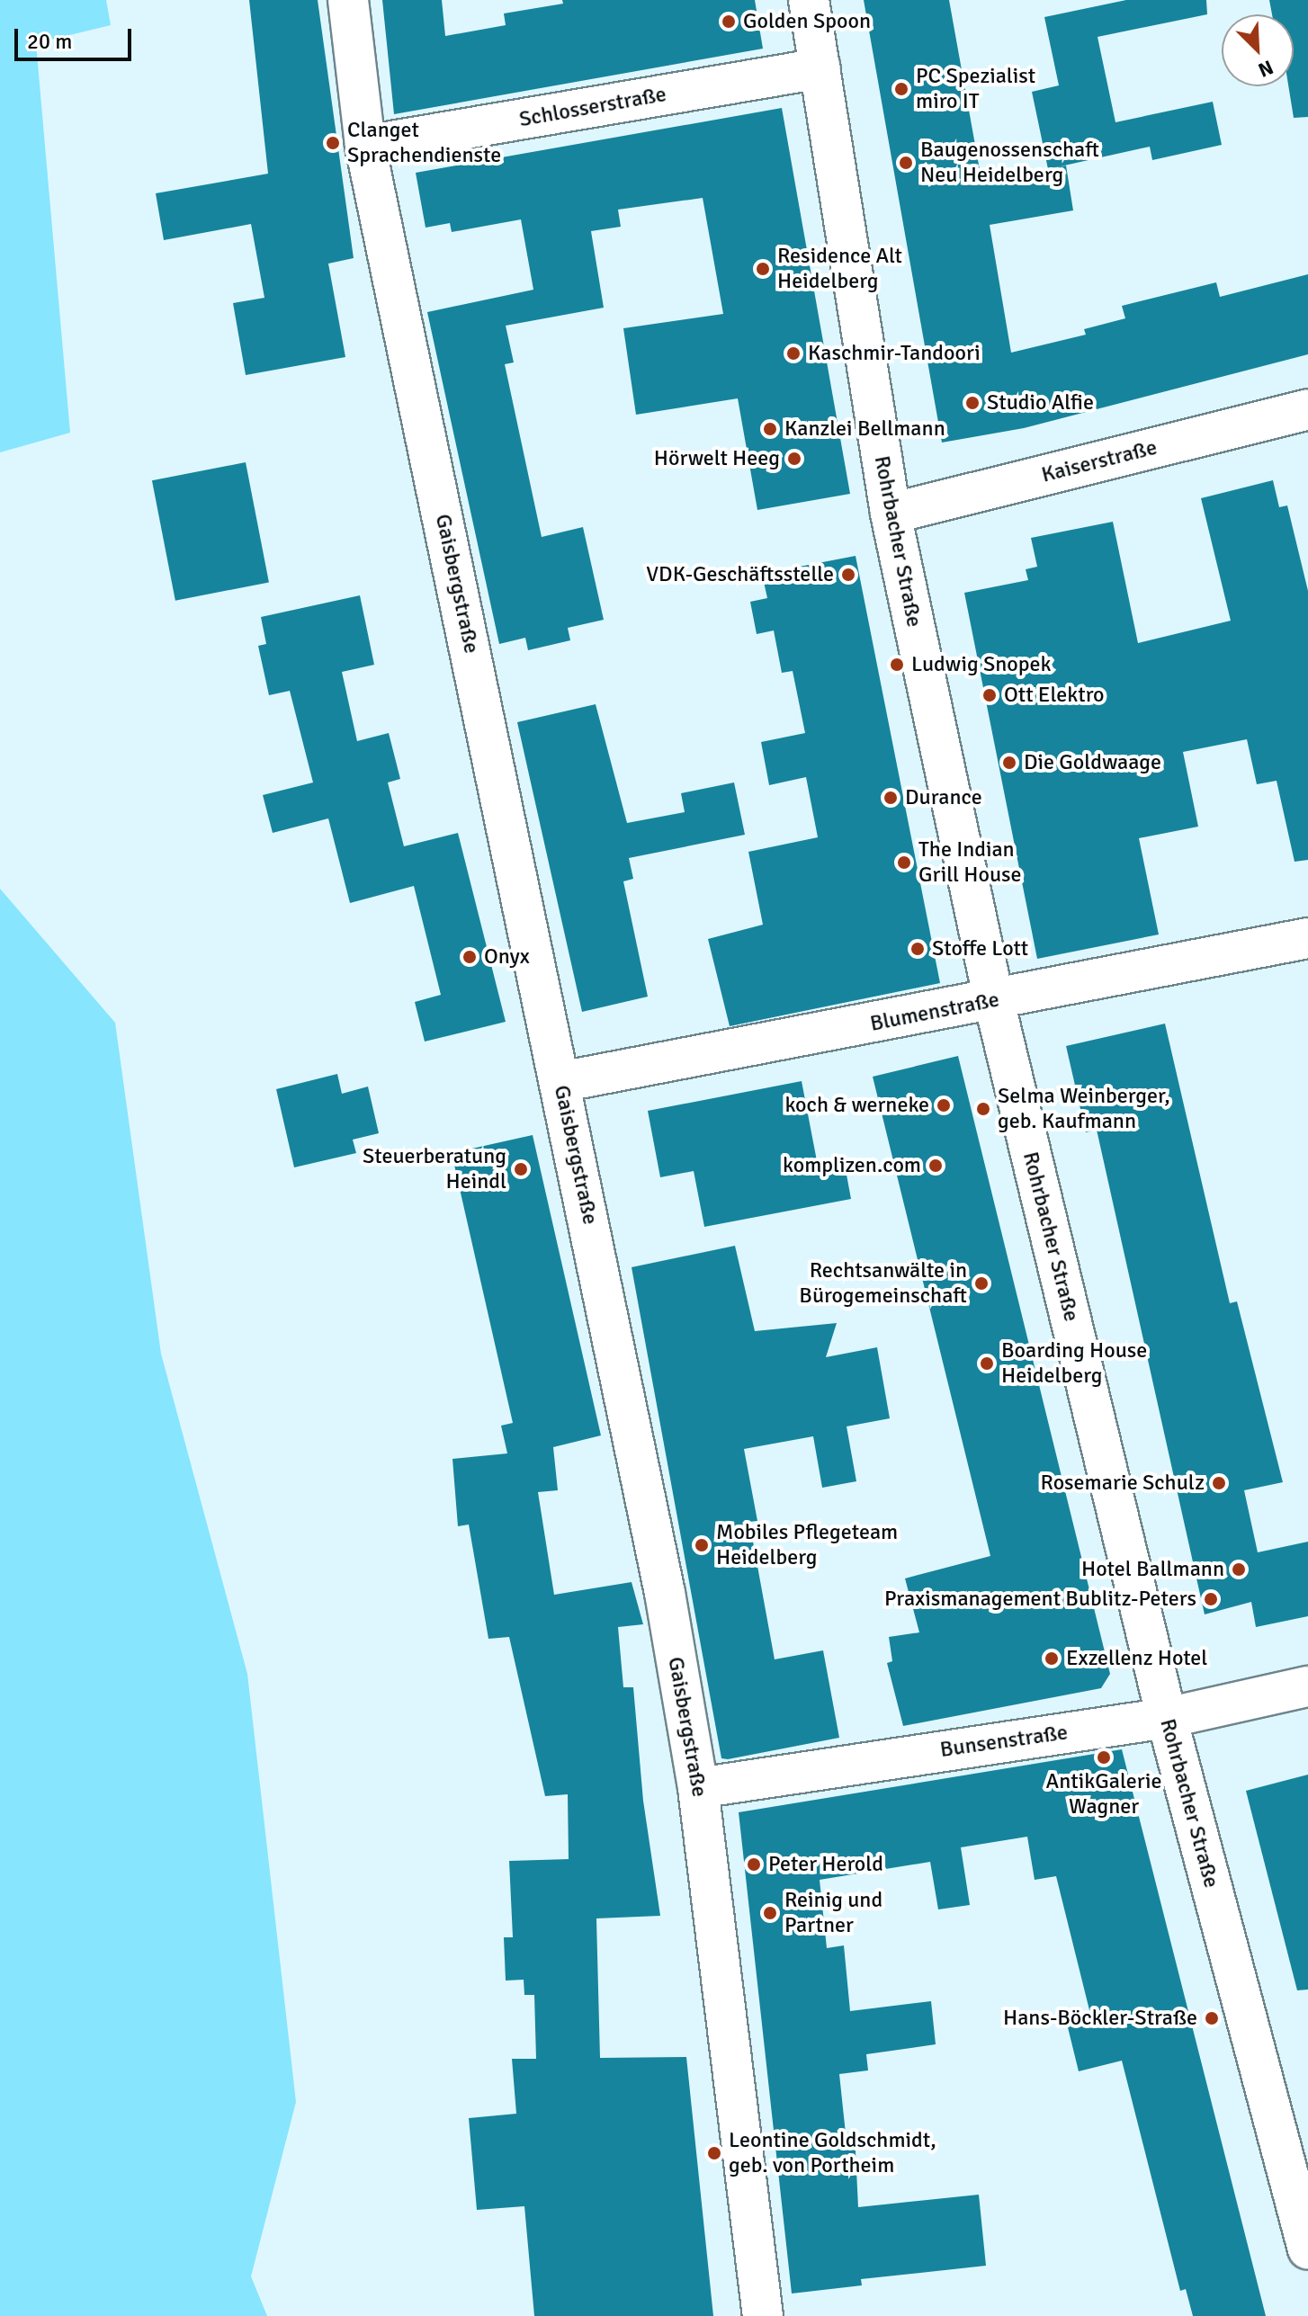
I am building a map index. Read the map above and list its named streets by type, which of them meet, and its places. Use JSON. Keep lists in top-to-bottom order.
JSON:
{
  "streets": {
    "street": [
      "Schlosserstraße",
      "Kaiserstraße",
      "Rohrbacher Straße",
      "Gaisbergstraße",
      "Blumenstraße",
      "Bunsenstraße"
    ]
  },
  "crossings": [
    ["Schlosserstraße", "Rohrbacher Straße"],
    ["Schlosserstraße", "Gaisbergstraße"],
    ["Kaiserstraße", "Rohrbacher Straße"],
    ["Rohrbacher Straße", "Blumenstraße"],
    ["Rohrbacher Straße", "Bunsenstraße"],
    ["Gaisbergstraße", "Blumenstraße"],
    ["Gaisbergstraße", "Bunsenstraße"]
  ],
  "places": [
    "Golden Spoon",
    "PC Spezialist miro IT",
    "Clanget Sprachendienste",
    "Baugenossenschaft Neu Heidelberg",
    "Residence Alt Heidelberg",
    "Kaschmir-Tandoori",
    "Studio Alfie",
    "Kanzlei Bellmann",
    "Hörwelt Heeg",
    "VDK-Geschäftsstelle",
    "Ludwig Snopek",
    "Ott Elektro",
    "Die Goldwaage",
    "Durance",
    "The Indian Grill House",
    "Stoffe Lott",
    "Onyx",
    "koch & werneke",
    "Selma Weinberger, geb. Kaufmann",
    "komplizen.com",
    "Steuerberatung Heindl",
    "Rechtsanwälte in Bürogemeinschaft",
    "Boarding House Heidelberg",
    "Rosemarie Schulz",
    "Mobiles Pflegeteam Heidelberg",
    "Hotel Ballmann",
    "Praxismanagement Bublitz-Peters",
    "Exzellenz Hotel",
    "AntikGalerie Wagner",
    "Peter Herold",
    "Reinig und Partner",
    "Hans-Böckler-Straße",
    "Leontine Goldschmidt, geb. von Portheim"
  ],
  "scale_bar": "20 m",
  "north": "bottom right"
}
